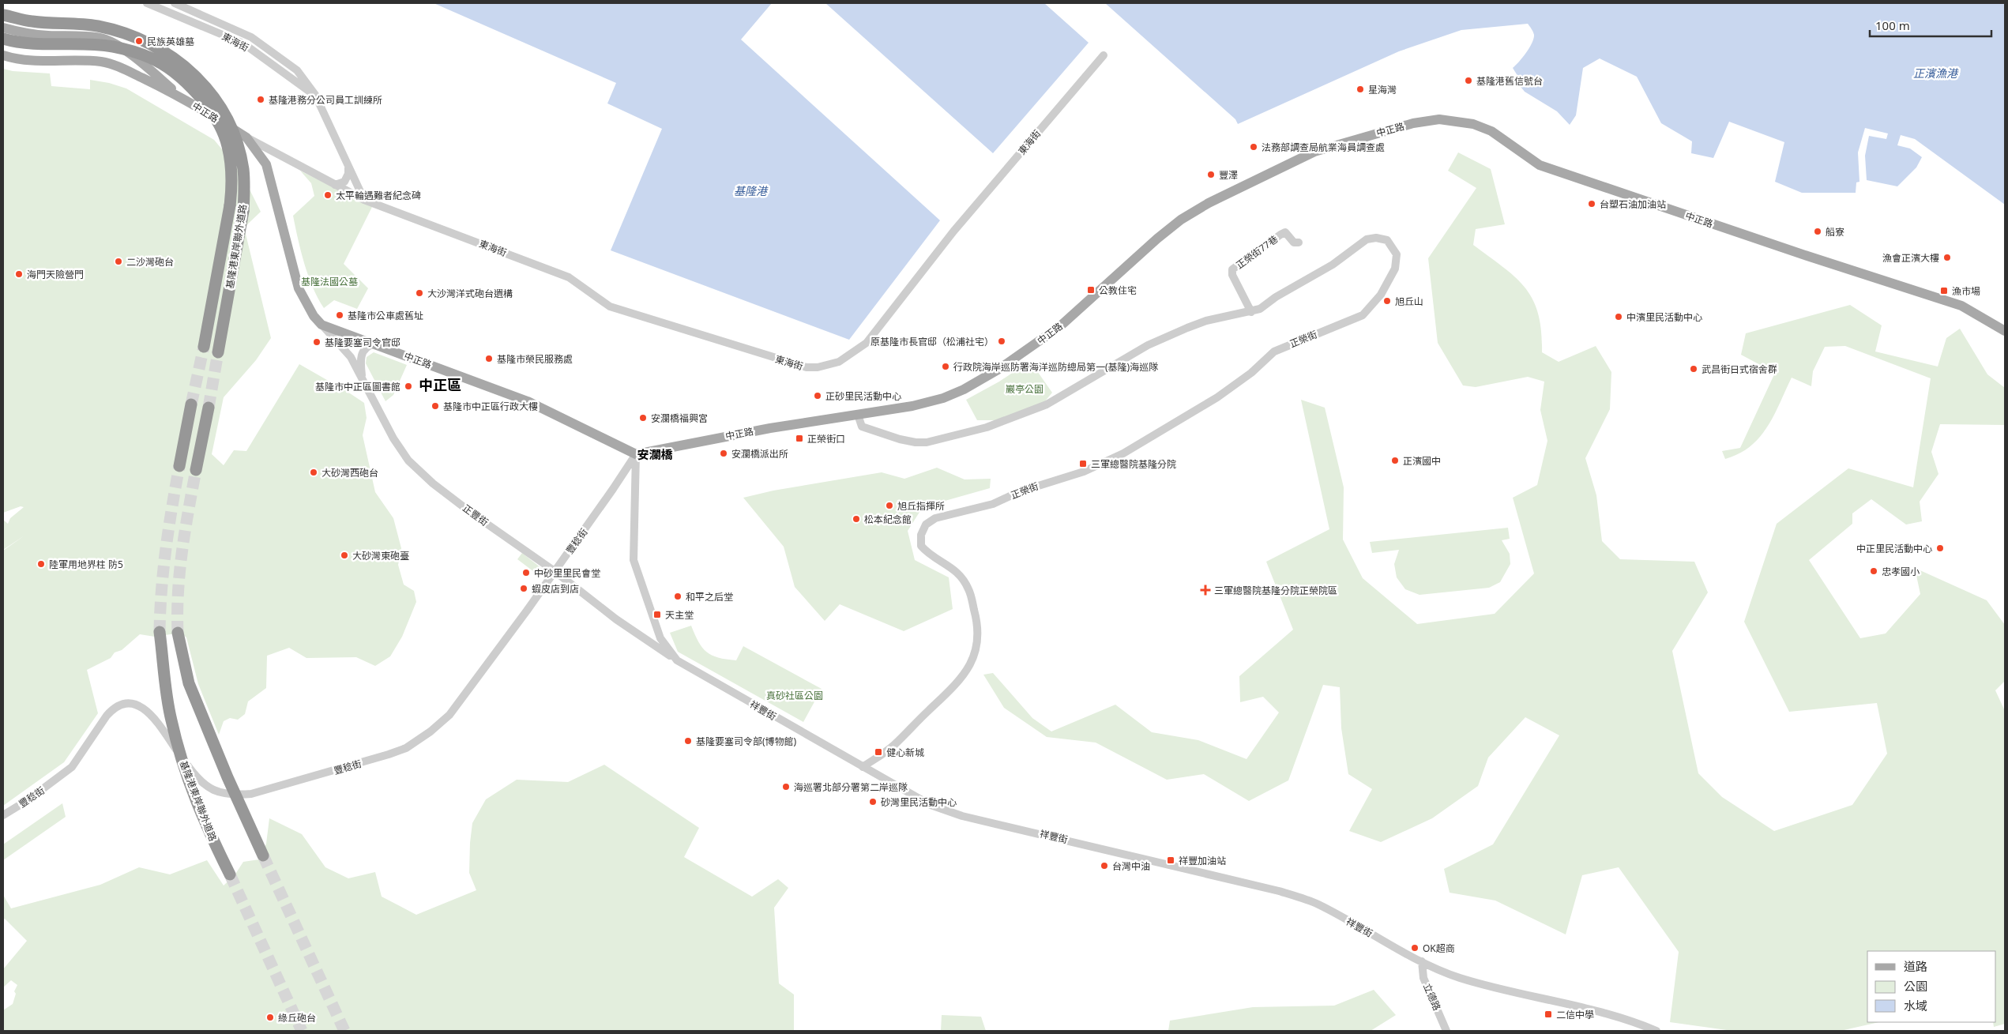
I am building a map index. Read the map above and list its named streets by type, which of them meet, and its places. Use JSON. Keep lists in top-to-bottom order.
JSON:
{
  "streets": {
    "highway": ["基隆港東岸聯外道路"],
    "main road": ["中正路"],
    "street": [
      "東海街",
      "正榮街77巷",
      "正榮街",
      "正豐街",
      "豐稔街",
      "祥豐街",
      "立德路"
    ]
  },
  "crossings": [
    ["東海街", "中正路"],
    ["中正路", "正榮街"],
    ["中正路", "正豐街"],
    ["中正路", "豐稔街"],
    ["中正路", "祥豐街"],
    ["正榮街77巷", "正榮街"],
    ["正榮街", "祥豐街"],
    ["正豐街", "豐稔街"],
    ["正豐街", "祥豐街"],
    ["豐稔街", "祥豐街"],
    ["祥豐街", "立德路"]
  ],
  "districts": ["中正區", "安瀾橋"],
  "water": ["正濱漁港", "基隆港"],
  "parks": ["基隆法國公墓", "巖亭公園", "真砂社區公園"],
  "places": {
    "other": [
      "民族英雄墓",
      "基隆港舊信號台",
      "星海灣",
      "基隆港務分公司員工訓練所",
      "法務部調查局航業海員調查處",
      "豐澤",
      "太平輪遇難者紀念碑",
      "台塑石油加油站",
      "船寮",
      "漁會正濱大樓",
      "二沙灣砲台",
      "海門天險營門",
      "大沙灣洋式砲台遺構",
      "旭丘山",
      "基隆市公車處舊址",
      "中濱里民活動中心",
      "原基隆市長官邸（松浦社宅）",
      "基隆要塞司令官邸",
      "基隆市榮民服務處",
      "行政院海岸巡防署海洋巡防總局第一(基隆)海巡隊",
      "武昌街日式宿舍群",
      "基隆市中正區圖書館",
      "正砂里民活動中心",
      "基隆市中正區行政大樓",
      "安瀾橋福興宮",
      "安瀾橋派出所",
      "正濱國中",
      "大砂灣西砲台",
      "旭丘指揮所",
      "松本紀念館",
      "中正里民活動中心",
      "大砂灣東砲臺",
      "陸軍用地界柱 防5",
      "忠孝國小",
      "中砂里里民會堂",
      "蝦皮店到店",
      "和平之后堂",
      "基隆要塞司令部(博物館)",
      "海巡署北部分署第二岸巡隊",
      "砂灣里民活動中心",
      "台灣中油",
      "OK超商",
      "綠丘砲台"
    ],
    "transit": [
      "公教住宅",
      "漁市場",
      "正榮街口",
      "三軍總醫院基隆分院",
      "天主堂",
      "健心新城",
      "祥豐加油站",
      "二信中學"
    ],
    "health": ["三軍總醫院基隆分院正榮院區"]
  },
  "legend": ["道路", "公園", "水域"],
  "scale_bar": "100 m"
}
